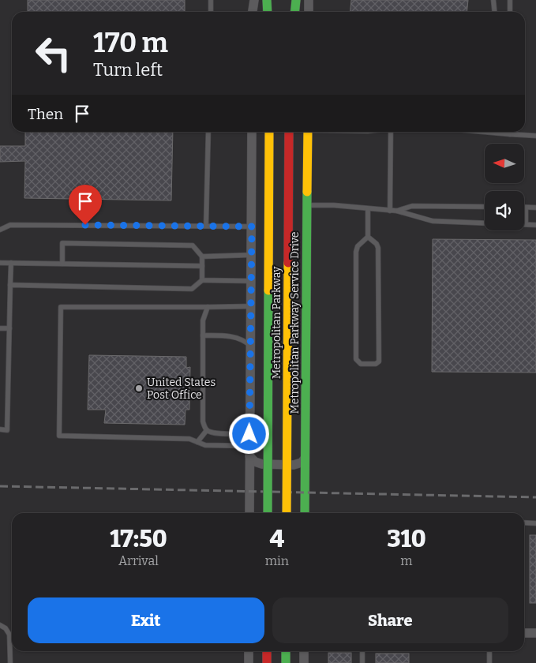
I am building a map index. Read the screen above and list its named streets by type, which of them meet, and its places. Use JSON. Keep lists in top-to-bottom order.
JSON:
{
  "streets": {
    "main road": ["Metropolitan Parkway", "Metropolitan Parkway Service Drive"]
  },
  "places": ["United States Post Office"],
  "north": "left",
  "page": {
    "turn": ["170 m", "Turn left"],
    "then": "Then",
    "eta": [
      "17:50",
      "Arrival",
      "4",
      "min",
      "310",
      "m"
    ],
    "buttons": ["Exit", "Share"]
  }
}
